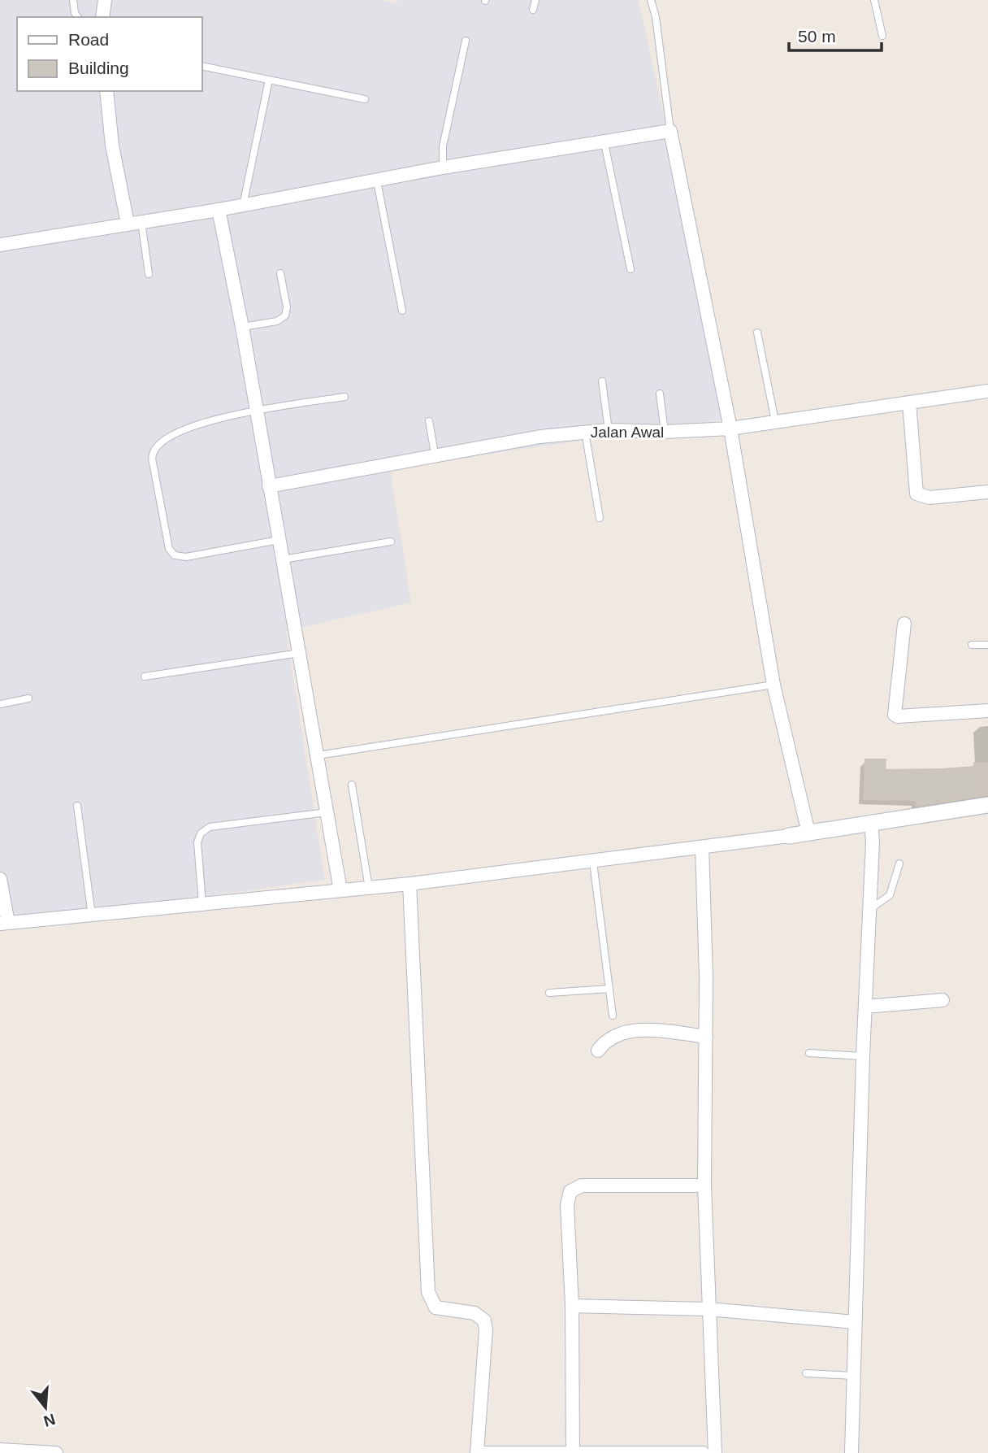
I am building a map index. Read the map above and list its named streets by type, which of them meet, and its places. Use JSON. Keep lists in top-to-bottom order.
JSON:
{
  "streets": {
    "street": ["Jalan Awal"]
  },
  "legend": ["Road", "Building"],
  "scale_bar": "50 m",
  "north": "bottom"
}
